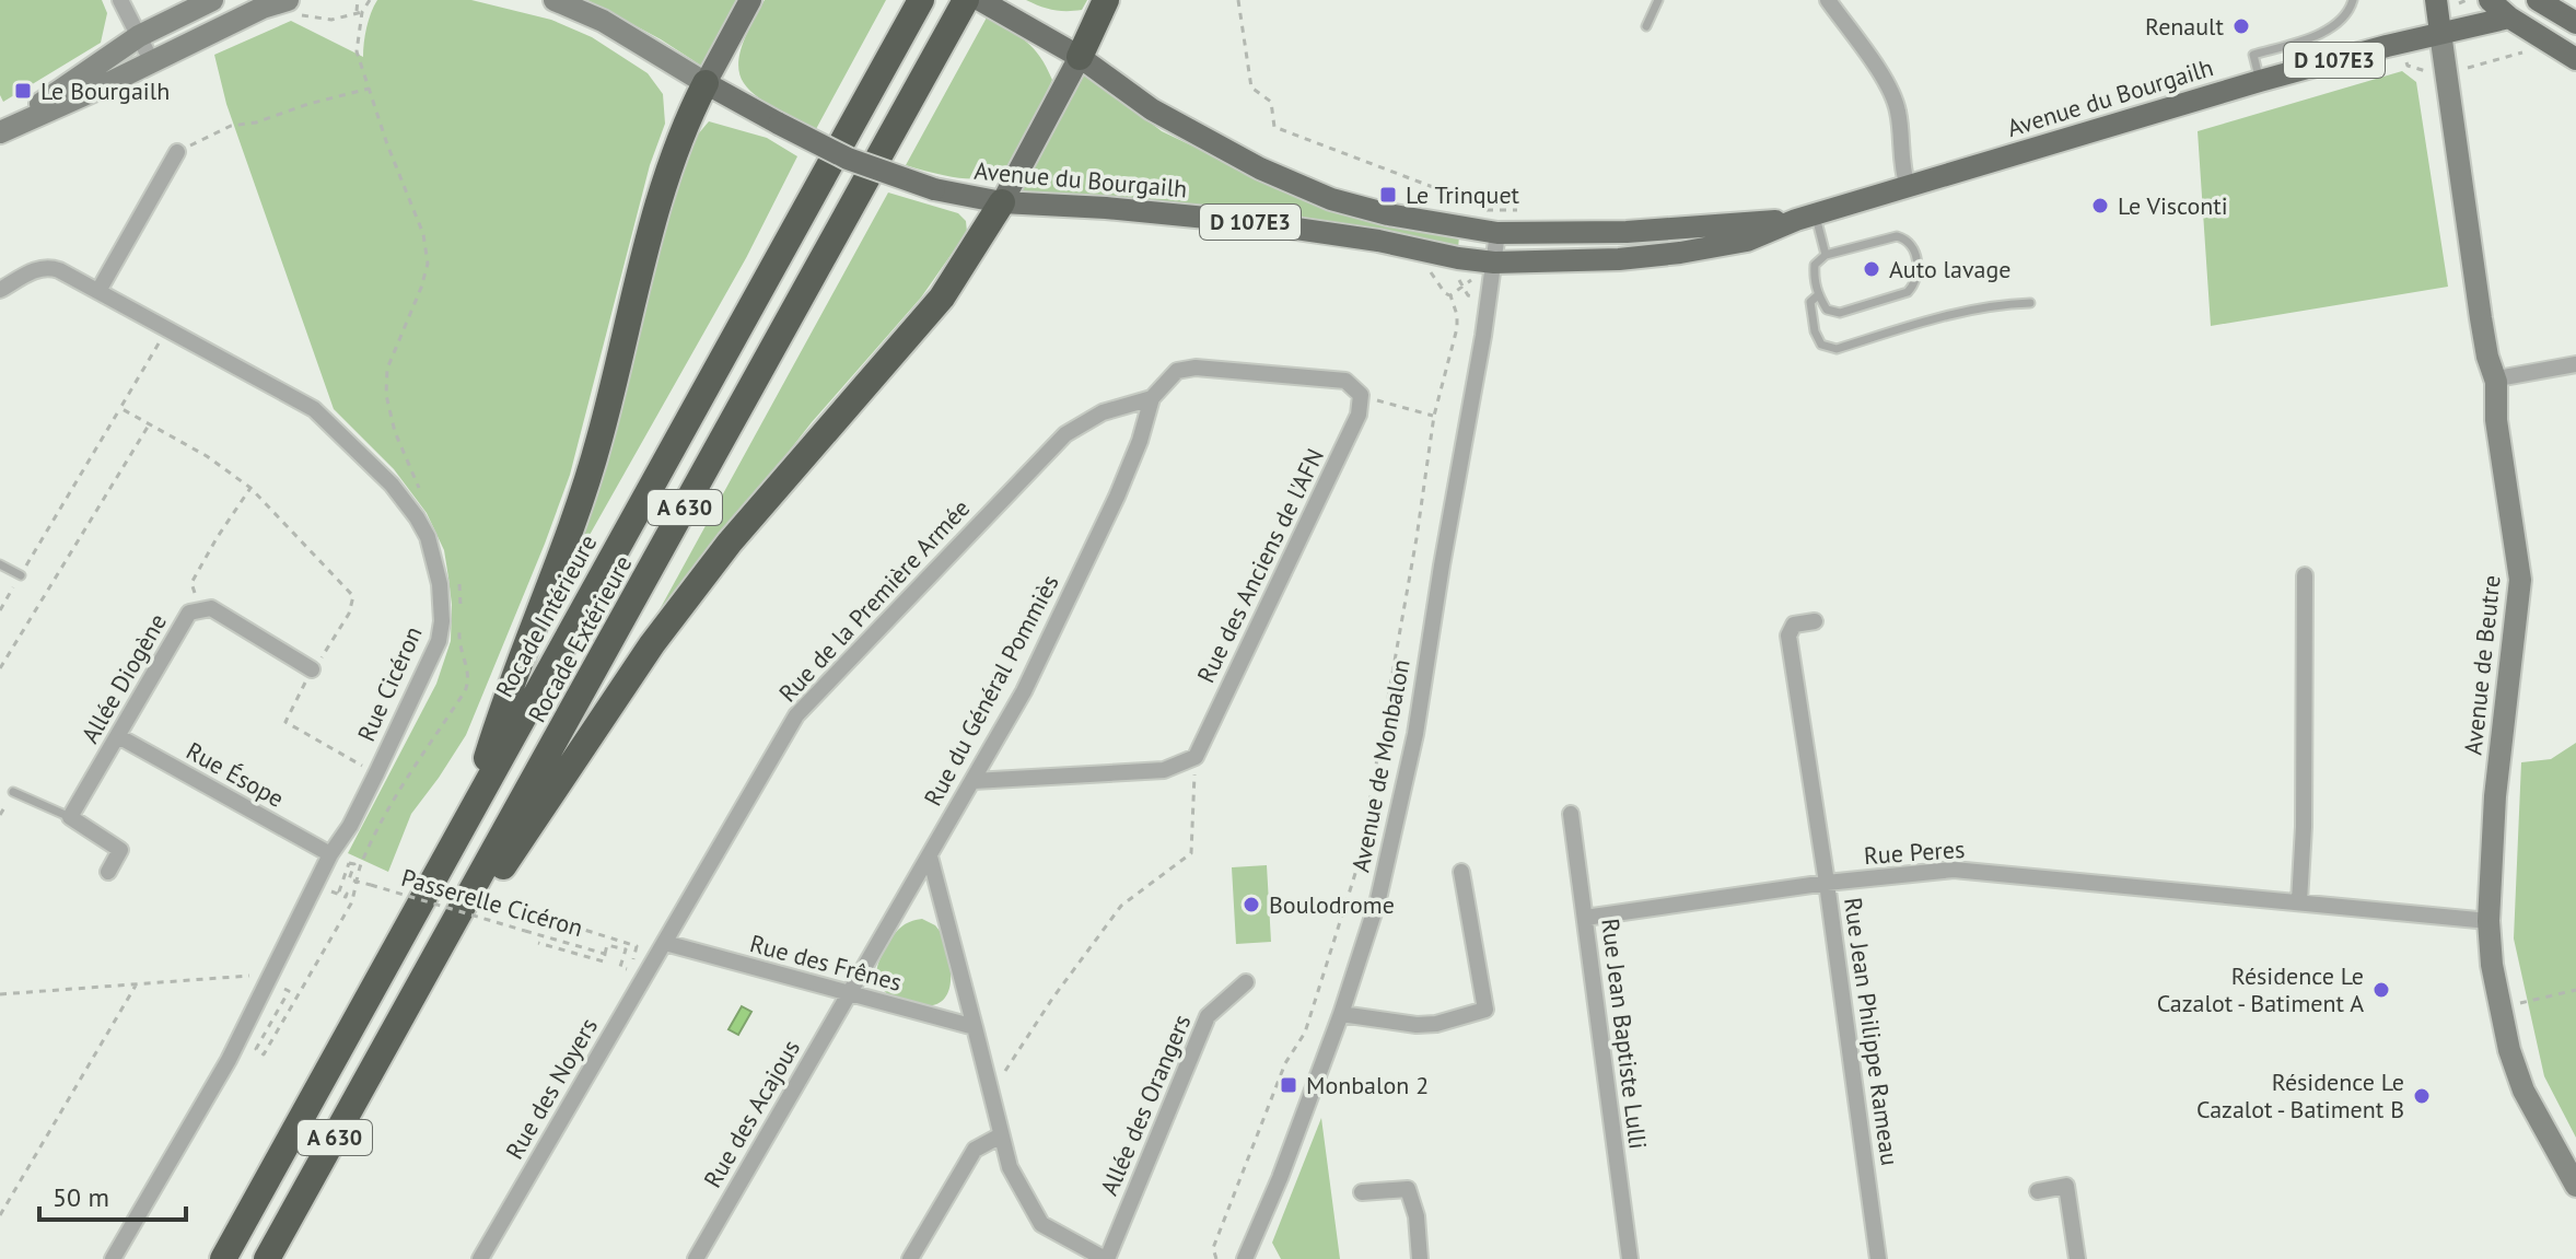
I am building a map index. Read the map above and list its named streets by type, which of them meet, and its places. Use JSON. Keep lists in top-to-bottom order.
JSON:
{
  "streets": {
    "highway": ["A 630", "Rocade Intérieure", "Rocade Extérieure"],
    "main road": ["D 107E3", "Avenue du Bourgailh"],
    "street": [
      "Rue des Anciens de l'AFN",
      "Rue de la Première Armée",
      "Avenue de Beutre",
      "Allée Diogène",
      "Rue Cicéron",
      "Rue du Général Pommiès",
      "Avenue de Monbalon",
      "Rue Ésope",
      "Rue Peres",
      "Rue des Frênes",
      "Rue Jean Philippe Rameau",
      "Rue Jean Baptiste Lulli",
      "Rue des Noyers",
      "Allée des Orangers",
      "Rue des Acajous"
    ],
    "path": ["Passerelle Cicéron"]
  },
  "crossings": [
    ["D 107E3", "Avenue du Bourgailh"],
    ["D 107E3", "Avenue de Beutre"],
    ["Avenue du Bourgailh", "Avenue de Beutre"],
    ["Avenue du Bourgailh", "Avenue de Monbalon"],
    ["Rue de la Première Armée", "Rue du Général Pommiès"],
    ["Rue de la Première Armée", "Rue des Frênes"],
    ["Rue de la Première Armée", "Rue des Noyers"],
    ["Avenue de Beutre", "Rue Peres"],
    ["Allée Diogène", "Rue Ésope"],
    ["Rue Cicéron", "Rue Ésope"],
    ["Rue du Général Pommiès", "Rue des Frênes"],
    ["Rue du Général Pommiès", "Rue des Acajous"],
    ["Rue Peres", "Rue Jean Philippe Rameau"],
    ["Rue Peres", "Rue Jean Baptiste Lulli"],
    ["Passerelle Cicéron", "Rue des Noyers"],
    ["Rue des Frênes", "Rue des Noyers"],
    ["Rue des Frênes", "Rue des Acajous"]
  ],
  "places": {
    "other": [
      "Renault",
      "Le Visconti",
      "Auto lavage",
      "Boulodrome",
      "Résidence Le Cazalot - Batiment A",
      "Résidence Le Cazalot - Batiment B"
    ],
    "transit": ["Le Bourgailh", "Le Trinquet", "Monbalon 2"]
  },
  "scale_bar": "50 m"
}
